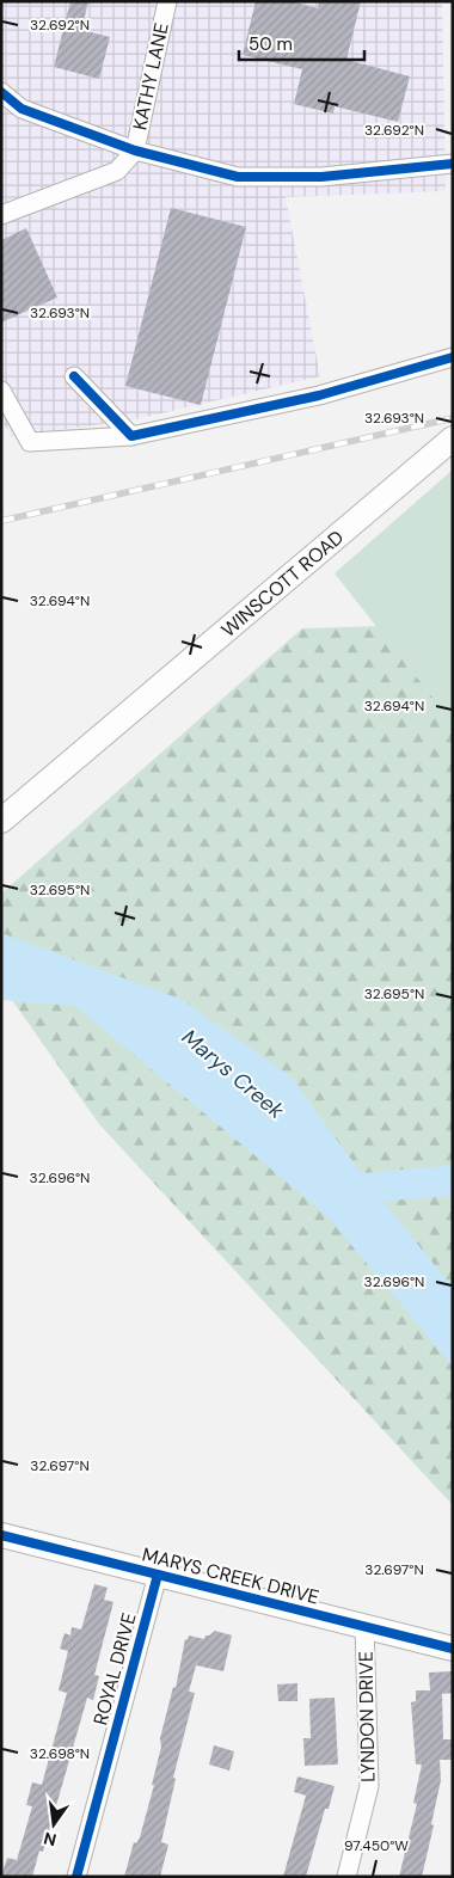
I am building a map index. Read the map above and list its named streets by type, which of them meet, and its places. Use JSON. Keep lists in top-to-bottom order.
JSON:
{
  "streets": {
    "main road": ["WINSCOTT ROAD", "MARYS CREEK DRIVE"],
    "street": ["KATHY LANE", "ROYAL DRIVE", "LYNDON DRIVE"]
  },
  "crossings": [
    ["MARYS CREEK DRIVE", "ROYAL DRIVE"],
    ["MARYS CREEK DRIVE", "LYNDON DRIVE"]
  ],
  "water": ["Marys Creek"],
  "scale_bar": "50 m",
  "north": "bottom",
  "coordinates": [
    "32.692°N",
    "32.693°N",
    "32.694°N",
    "32.695°N",
    "32.696°N",
    "32.697°N",
    "32.698°N",
    "97.450°W"
  ]
}
